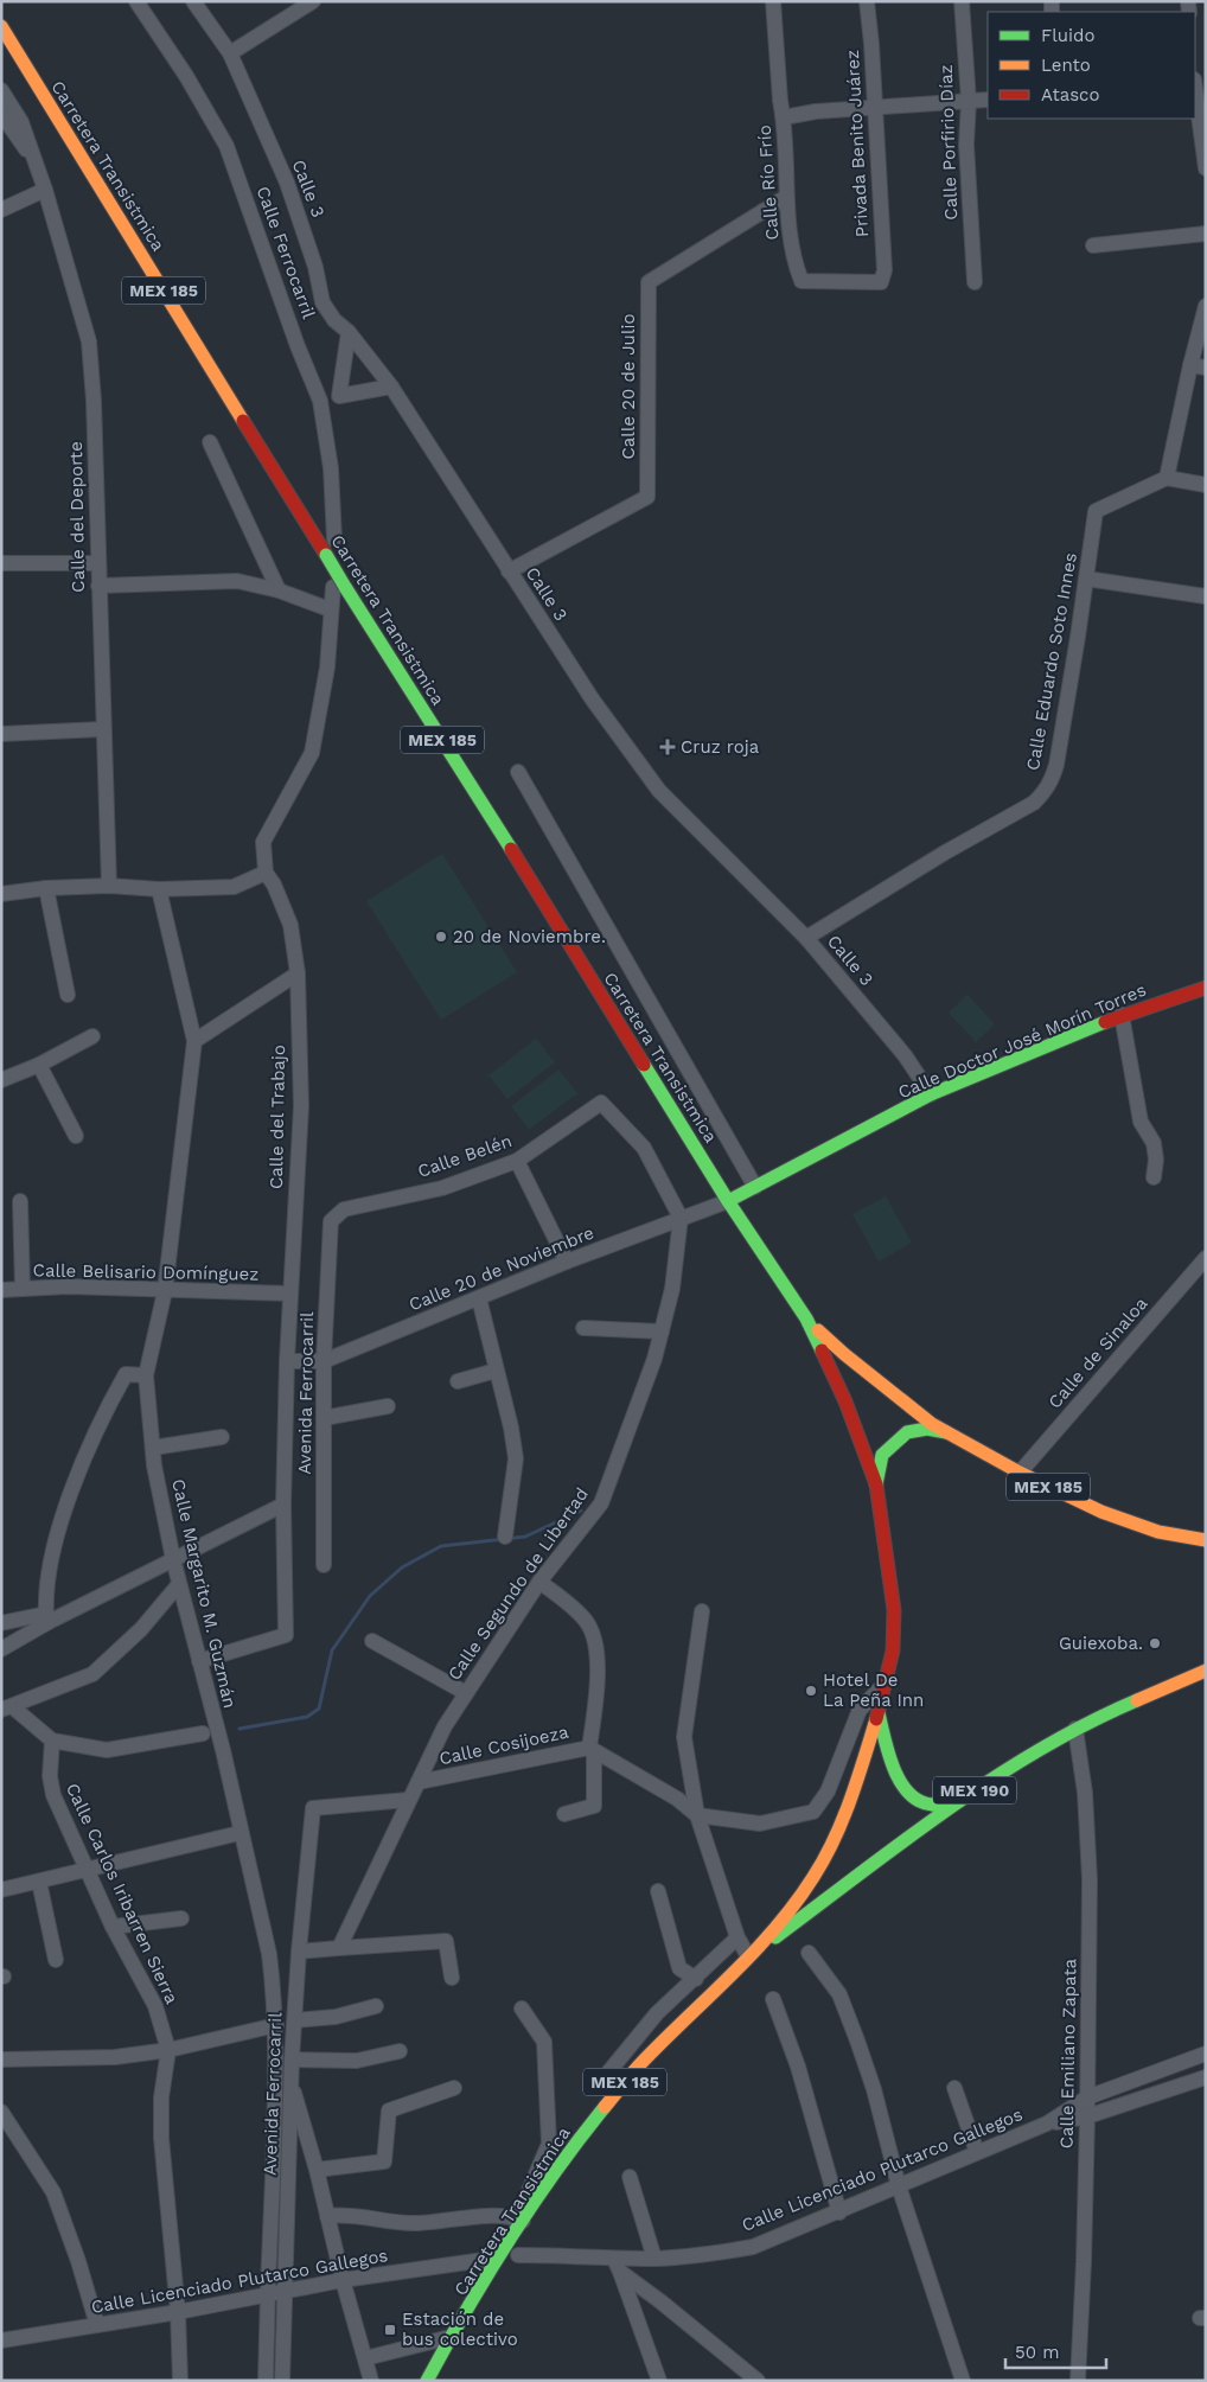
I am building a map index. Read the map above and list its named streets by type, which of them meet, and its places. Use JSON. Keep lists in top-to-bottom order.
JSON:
{
  "streets": {
    "main road": [
      "Carretera Transistmica",
      "MEX 185",
      "Calle Doctor José Morín Torres",
      "MEX 190"
    ],
    "street": [
      "Calle Porfirio Díaz",
      "Privada Benito Juárez",
      "Calle Río Frío",
      "Calle 3",
      "Calle Ferrocarril",
      "Calle 20 de Julio",
      "Calle del Deporte",
      "Calle Eduardo Soto Innes",
      "Calle del Trabajo",
      "Calle Belén",
      "Calle 20 de Noviembre",
      "Calle Belisario Domínguez",
      "Calle de Sinaloa",
      "Avenida Ferrocarril",
      "Calle Segundo de Libertad",
      "Calle Margarito M. Guzmán",
      "Calle Cosijoeza",
      "Calle Carlos Iribarren Sierra",
      "Calle Emiliano Zapata",
      "Calle Licenciado Plutarco Gallegos"
    ]
  },
  "crossings": [
    ["Privada Benito Juárez", "Calle Río Frío"],
    ["Carretera Transistmica", "Calle Doctor José Morín Torres"],
    ["Carretera Transistmica", "Calle 20 de Noviembre"],
    ["Carretera Transistmica", "Calle de Sinaloa"],
    ["Carretera Transistmica", "Calle Emiliano Zapata"],
    ["Calle Río Frío", "Calle 20 de Julio"],
    ["Calle 3", "Calle 20 de Julio"],
    ["Calle 3", "Calle Eduardo Soto Innes"],
    ["Calle 3", "Calle Doctor José Morín Torres"],
    ["Calle Doctor José Morín Torres", "Calle 20 de Noviembre"],
    ["Calle del Trabajo", "Calle 20 de Noviembre"],
    ["Calle del Trabajo", "Calle Belisario Domínguez"],
    ["Calle del Trabajo", "Calle Margarito M. Guzmán"],
    ["Calle Belén", "Calle 20 de Noviembre"],
    ["Calle Belén", "Avenida Ferrocarril"],
    ["Calle Belén", "Calle Segundo de Libertad"],
    ["Calle 20 de Noviembre", "Avenida Ferrocarril"],
    ["Calle 20 de Noviembre", "Calle Segundo de Libertad"],
    ["Calle Belisario Domínguez", "Calle Margarito M. Guzmán"],
    ["Avenida Ferrocarril", "Calle Segundo de Libertad"],
    ["Avenida Ferrocarril", "Calle Licenciado Plutarco Gallegos"],
    ["Calle Segundo de Libertad", "Calle Cosijoeza"],
    ["Calle Margarito M. Guzmán", "Calle Licenciado Plutarco Gallegos"],
    ["Calle Carlos Iribarren Sierra", "Calle Licenciado Plutarco Gallegos"],
    ["Calle Emiliano Zapata", "Calle Licenciado Plutarco Gallegos"]
  ],
  "places": {
    "health": ["Cruz roja"],
    "other": ["20 de Noviembre.", "Guiexoba.", "Hotel De La Peña Inn"],
    "transit": ["Estación de bus colectivo"]
  },
  "legend": ["Fluido", "Lento", "Atasco"],
  "scale_bar": "50 m"
}
